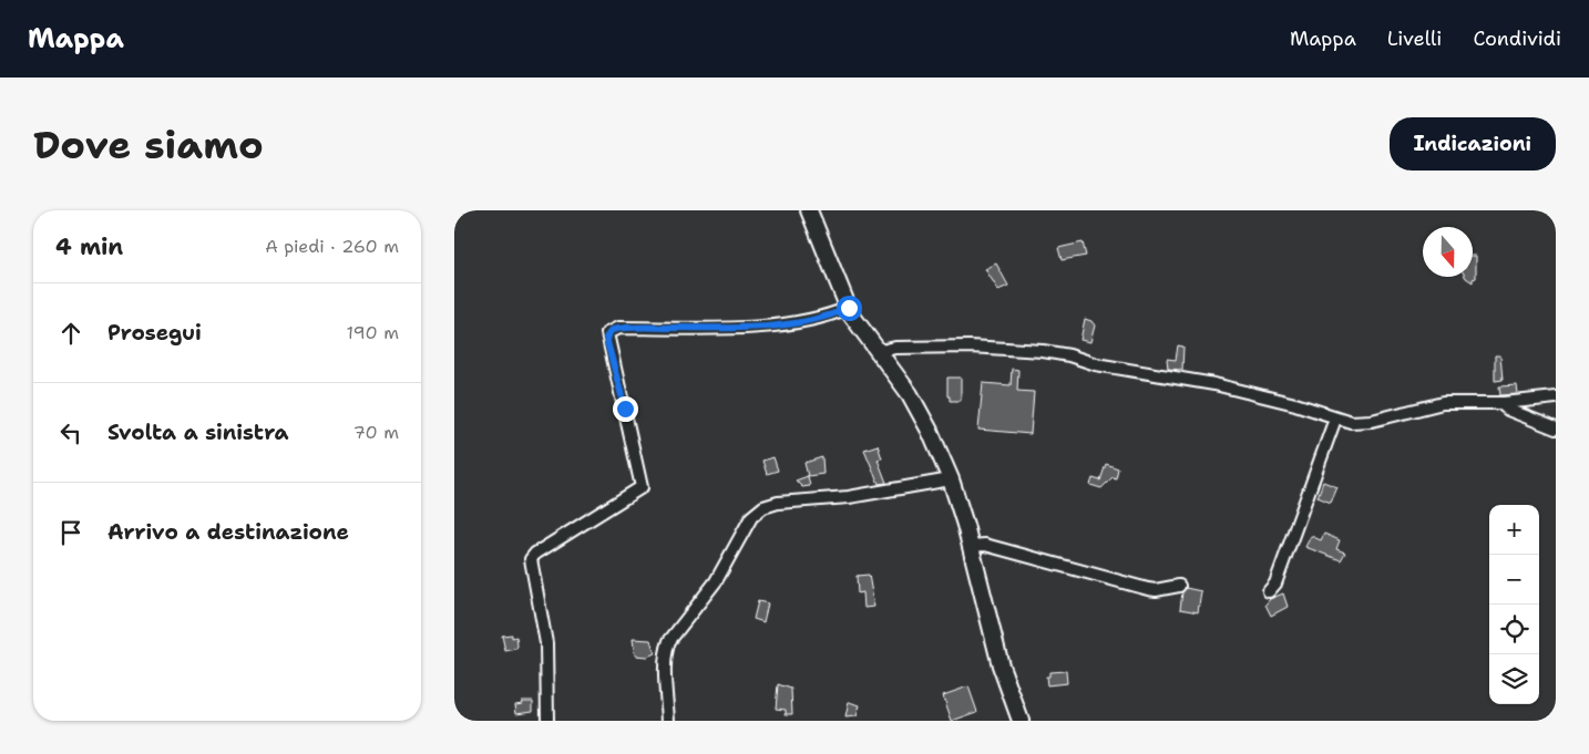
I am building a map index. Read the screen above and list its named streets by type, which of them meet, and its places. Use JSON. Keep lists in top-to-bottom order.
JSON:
{
  "north": "bottom",
  "page": {
    "header": "Mappa",
    "nav": ["Mappa", "Livelli", "Condividi"],
    "buttons": "Indicazioni",
    "title": "Dove siamo",
    "heading": ["4 min", "A piedi · 260 m"],
    "list": [
      ["Prosegui", "190 m"],
      ["Svolta a sinistra", "70 m"],
      "Arrivo a destinazione"
    ],
    "map_buttons": ["+", "−"]
  }
}
